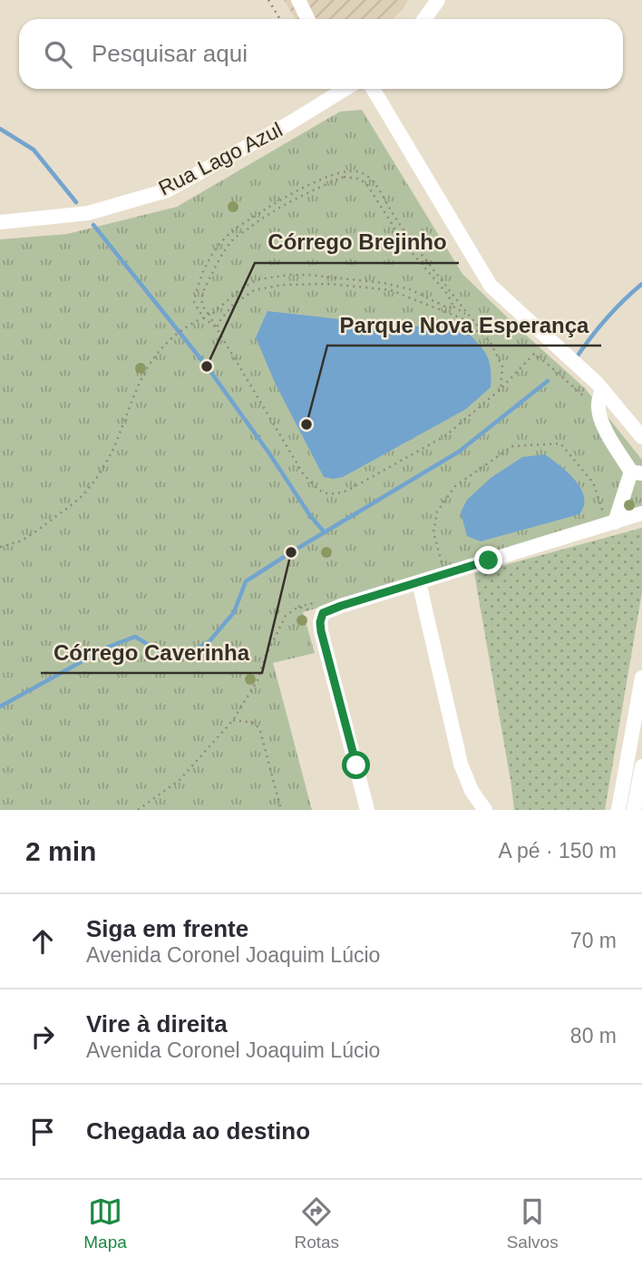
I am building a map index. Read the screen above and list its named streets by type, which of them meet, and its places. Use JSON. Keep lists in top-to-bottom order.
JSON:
{
  "streets": {
    "street": ["Rua Lago Azul"]
  },
  "places": ["Córrego Brejinho", "Parque Nova Esperança", "Córrego Caverinha"],
  "page": {
    "search": "Pesquisar aqui",
    "heading": ["2 min", "A pé · 150 m"],
    "list": [
      ["Siga em frente", "Avenida Coronel Joaquim Lúcio", "70 m"],
      ["Vire à direita", "Avenida Coronel Joaquim Lúcio", "80 m"],
      "Chegada ao destino"
    ],
    "nav": ["Mapa", "Rotas", "Salvos"]
  }
}
